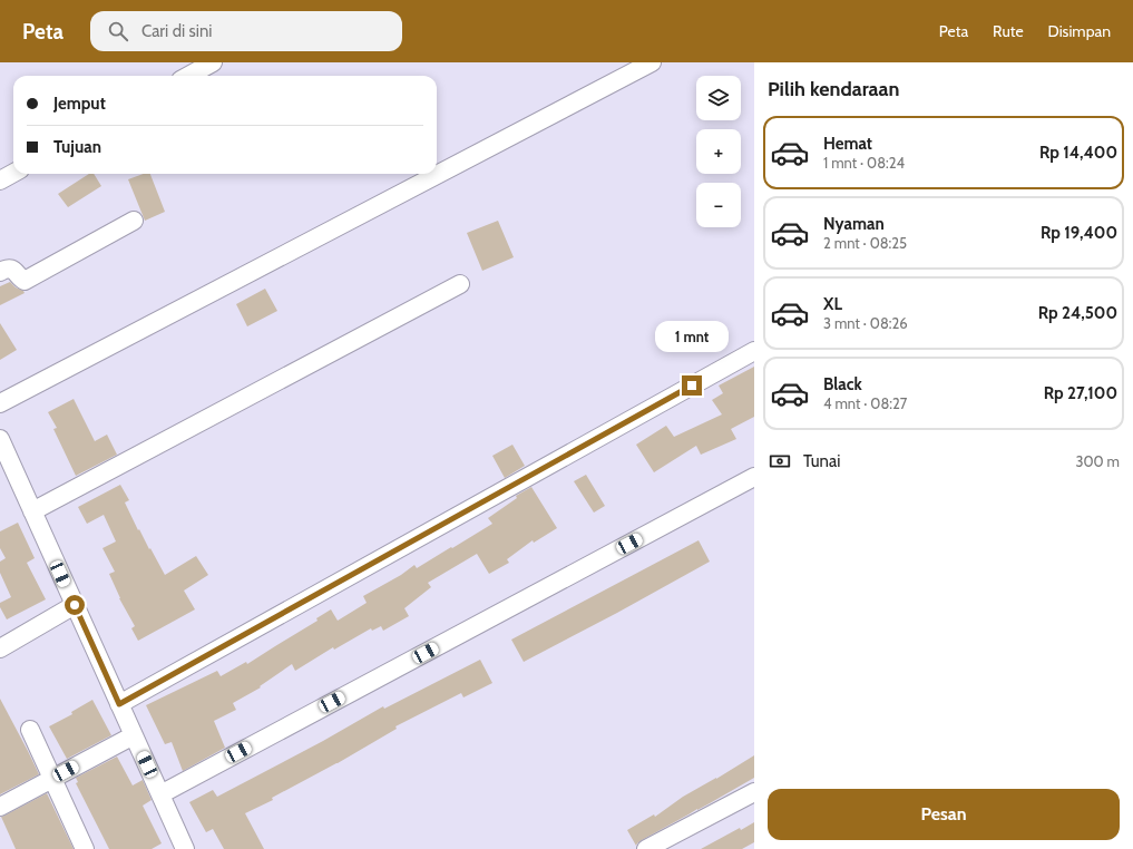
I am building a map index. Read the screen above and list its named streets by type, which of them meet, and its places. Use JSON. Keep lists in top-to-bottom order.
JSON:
{
  "page": {
    "header": "Peta",
    "search": "Cari di sini",
    "nav": ["Peta", "Rute", "Disimpan"],
    "heading": "Pilih kendaraan",
    "map_buttons": ["+", "−"],
    "banner": ["Jemput", "Tujuan"],
    "list": [
      {
        "name": "Hemat",
        "note": "1 mnt · 08:24",
        "value": "Rp 14,400"
      },
      {
        "name": "Nyaman",
        "note": "2 mnt · 08:25",
        "value": "Rp 19,400"
      },
      {
        "name": "XL",
        "note": "3 mnt · 08:26",
        "value": "Rp 24,500"
      },
      {
        "name": "Black",
        "note": "4 mnt · 08:27",
        "value": "Rp 27,100"
      }
    ],
    "bubble": "1 mnt",
    "pay": ["Tunai", "300 m"],
    "buttons": "Pesan"
  }
}
